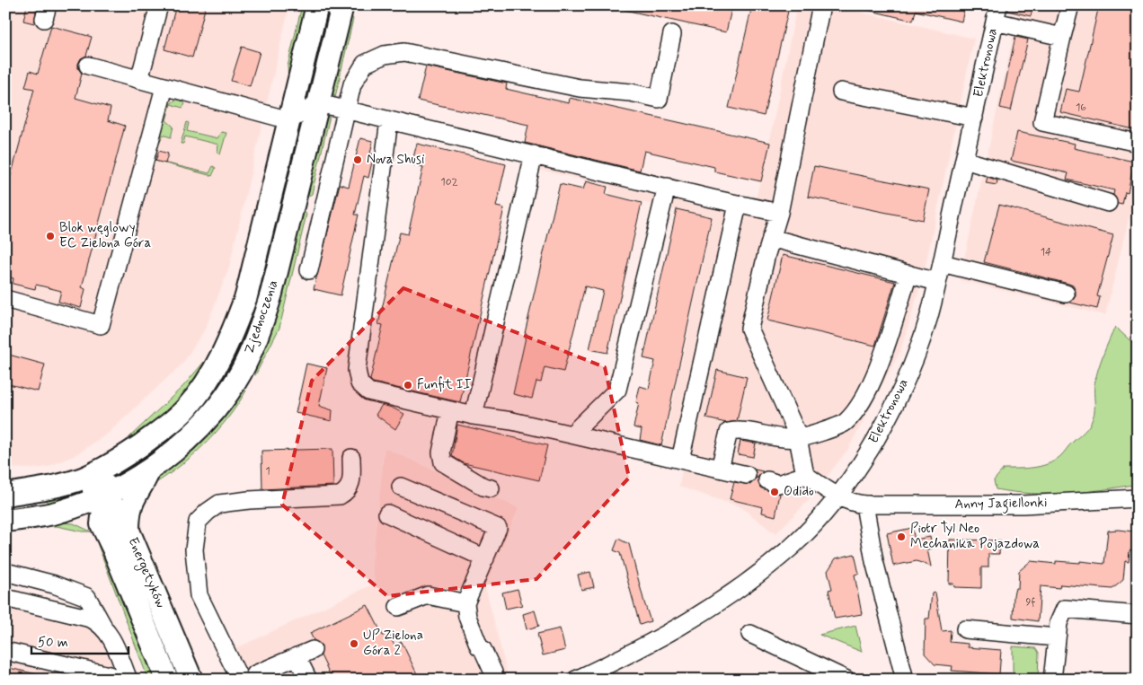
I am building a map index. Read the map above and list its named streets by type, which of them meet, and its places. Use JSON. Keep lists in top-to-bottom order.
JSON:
{
  "streets": {
    "main road": ["Zjednoczenia", "Energetyków"],
    "street": ["Elektronowa", "Anny Jagiellonki"]
  },
  "crossings": [
    ["Elektronowa", "Anny Jagiellonki"],
    ["Zjednoczenia", "Energetyków"]
  ],
  "places": [
    "Nova Shusi",
    "Blok węglowy EC Zielona Góra",
    "Funfit II",
    "Odido",
    "Piotr Tyl Neo Mechanika Pojazdowa",
    "UP Zielona Góra 2"
  ],
  "house_numbers": [
    "16",
    "102",
    "14",
    "1",
    "9f"
  ],
  "scale_bar": "50 m"
}
